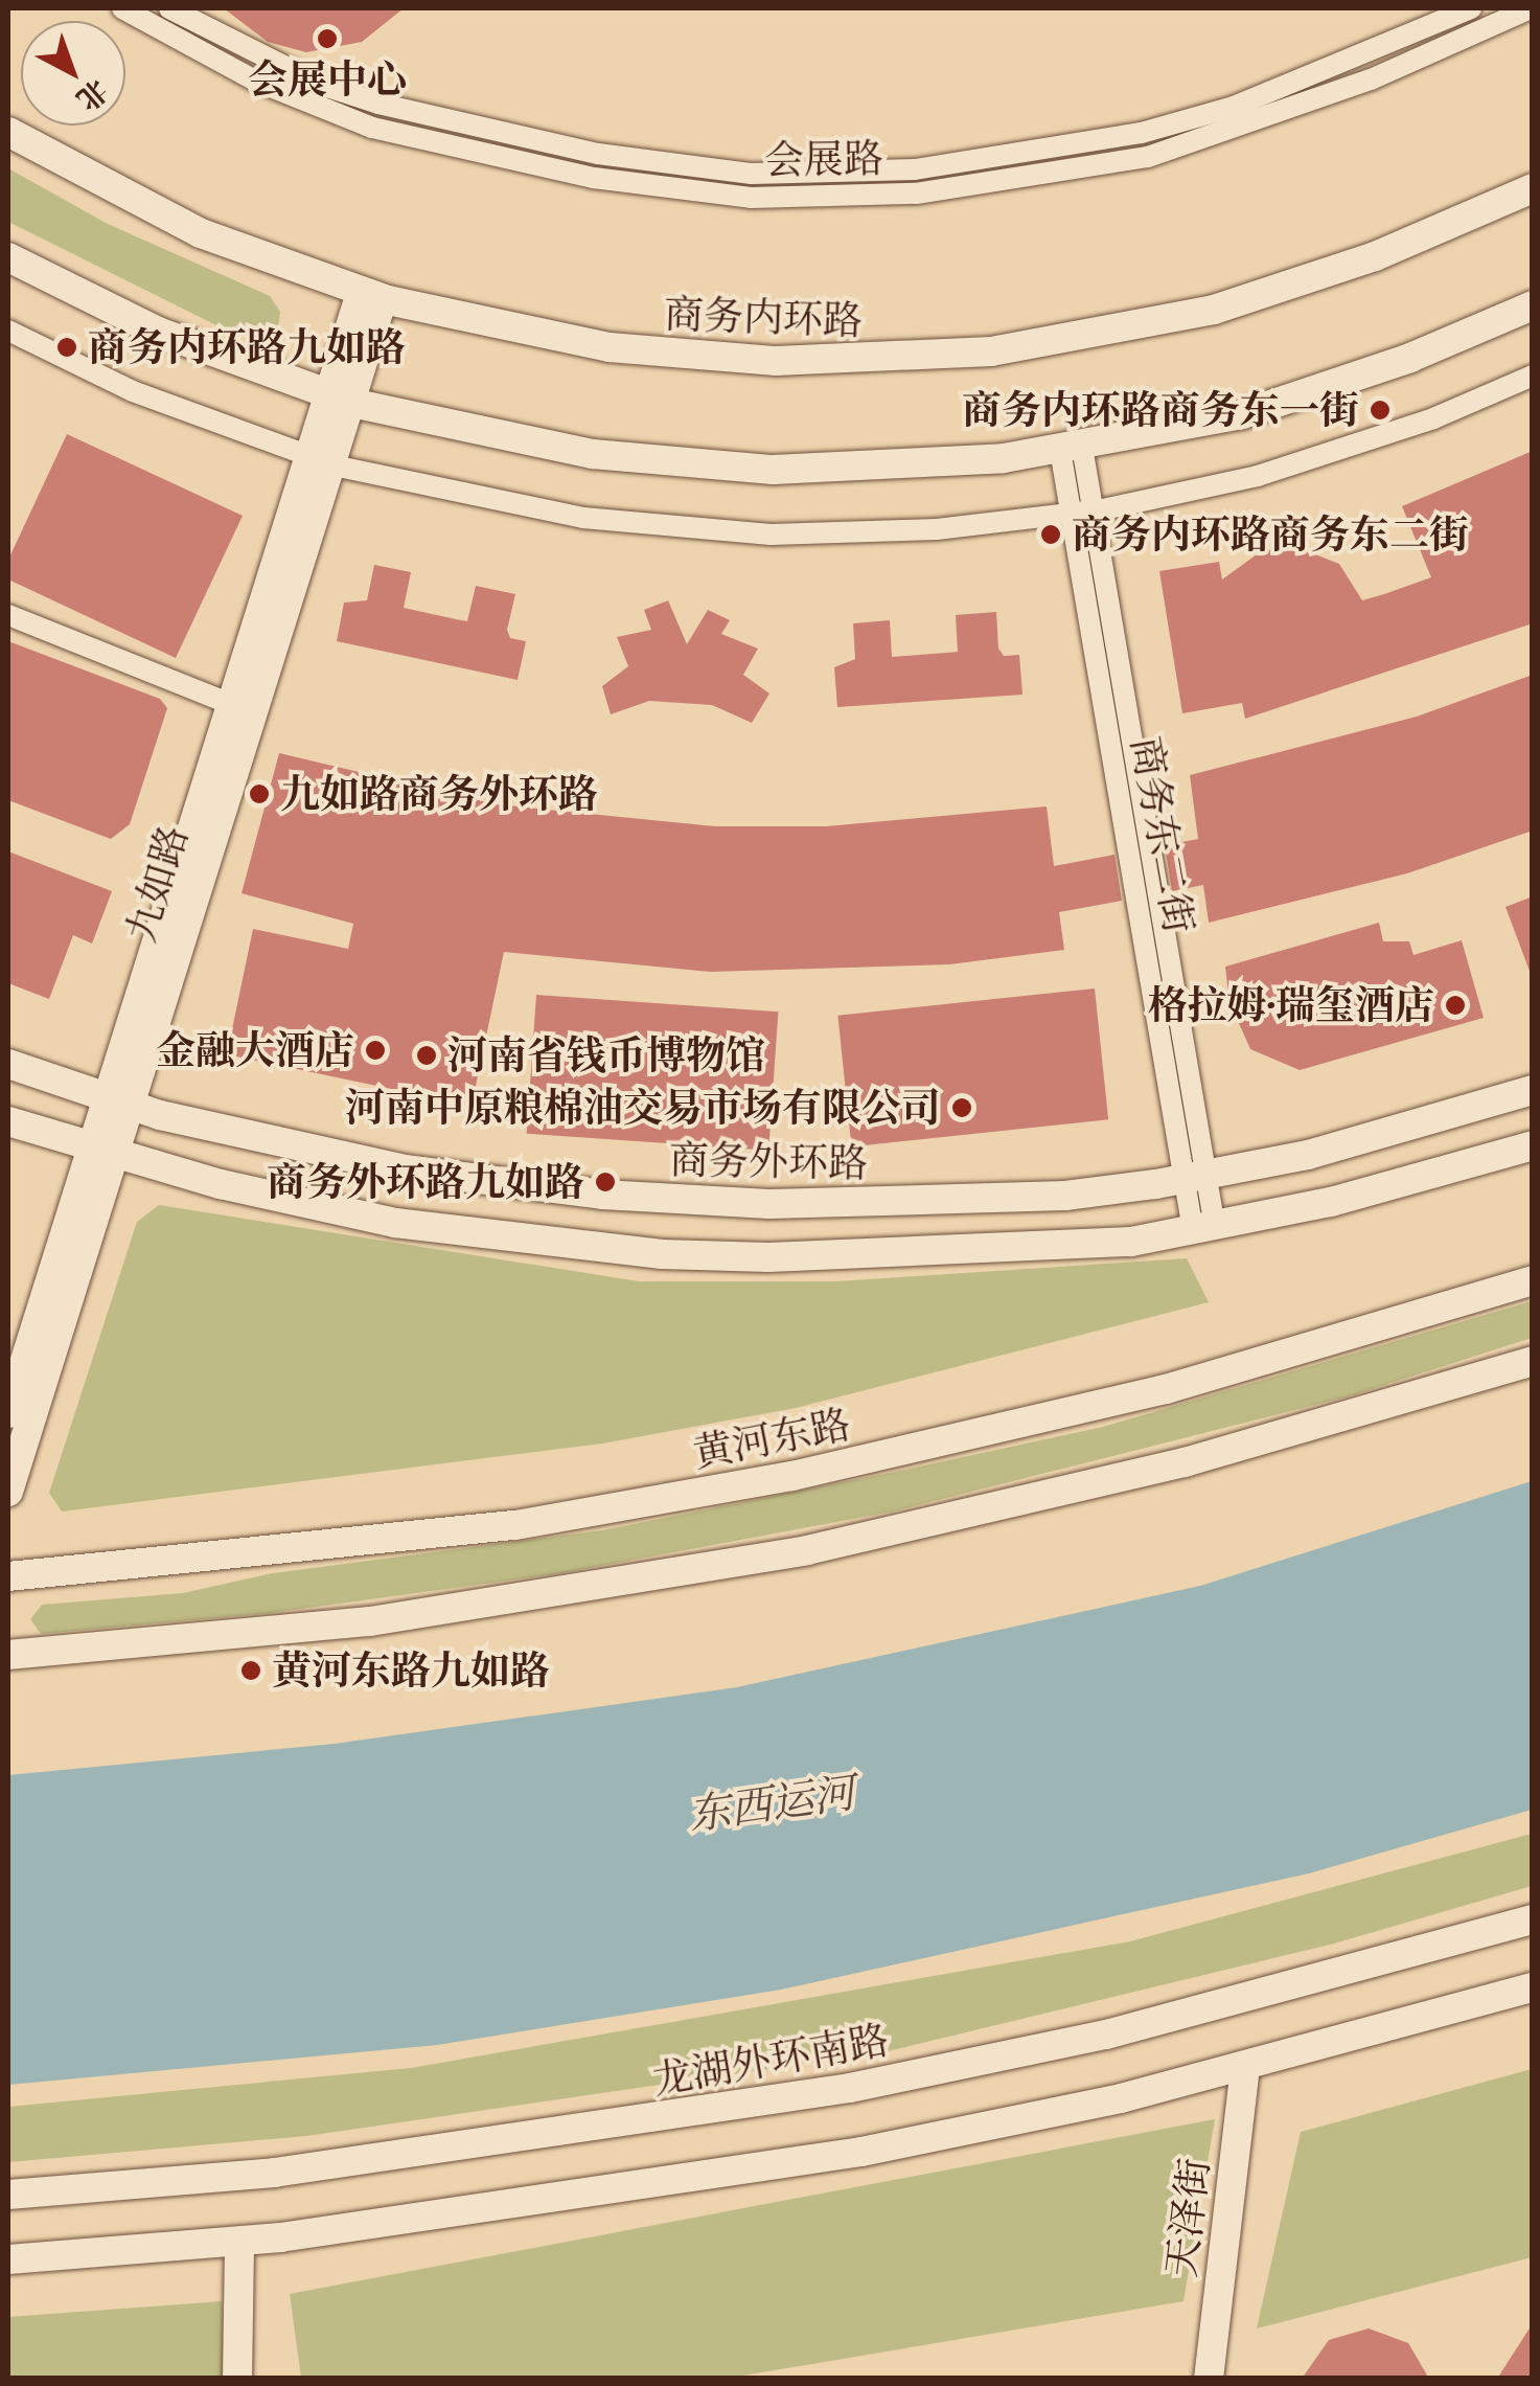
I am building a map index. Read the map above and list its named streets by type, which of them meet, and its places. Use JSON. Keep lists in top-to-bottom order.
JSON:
{
  "streets": {
    "street": [
      "会展路",
      "商务内环路",
      "商务东二街",
      "九如路",
      "商务外环路",
      "黄河东路",
      "龙湖外环南路",
      "天泽街"
    ]
  },
  "crossings": [
    ["商务内环路", "九如路"],
    ["商务东二街", "商务外环路"],
    ["九如路", "商务外环路"]
  ],
  "water": ["东西运河"],
  "places": [
    "会展中心",
    "商务内环路九如路",
    "商务内环路商务东一街",
    "商务内环路商务东二街",
    "九如路商务外环路",
    "格拉姆·瑞玺酒店",
    "金融大酒店",
    "河南省钱币博物馆",
    "河南中原粮棉油交易市场有限公司",
    "商务外环路九如路",
    "黄河东路九如路"
  ],
  "north": "bottom right"
}
